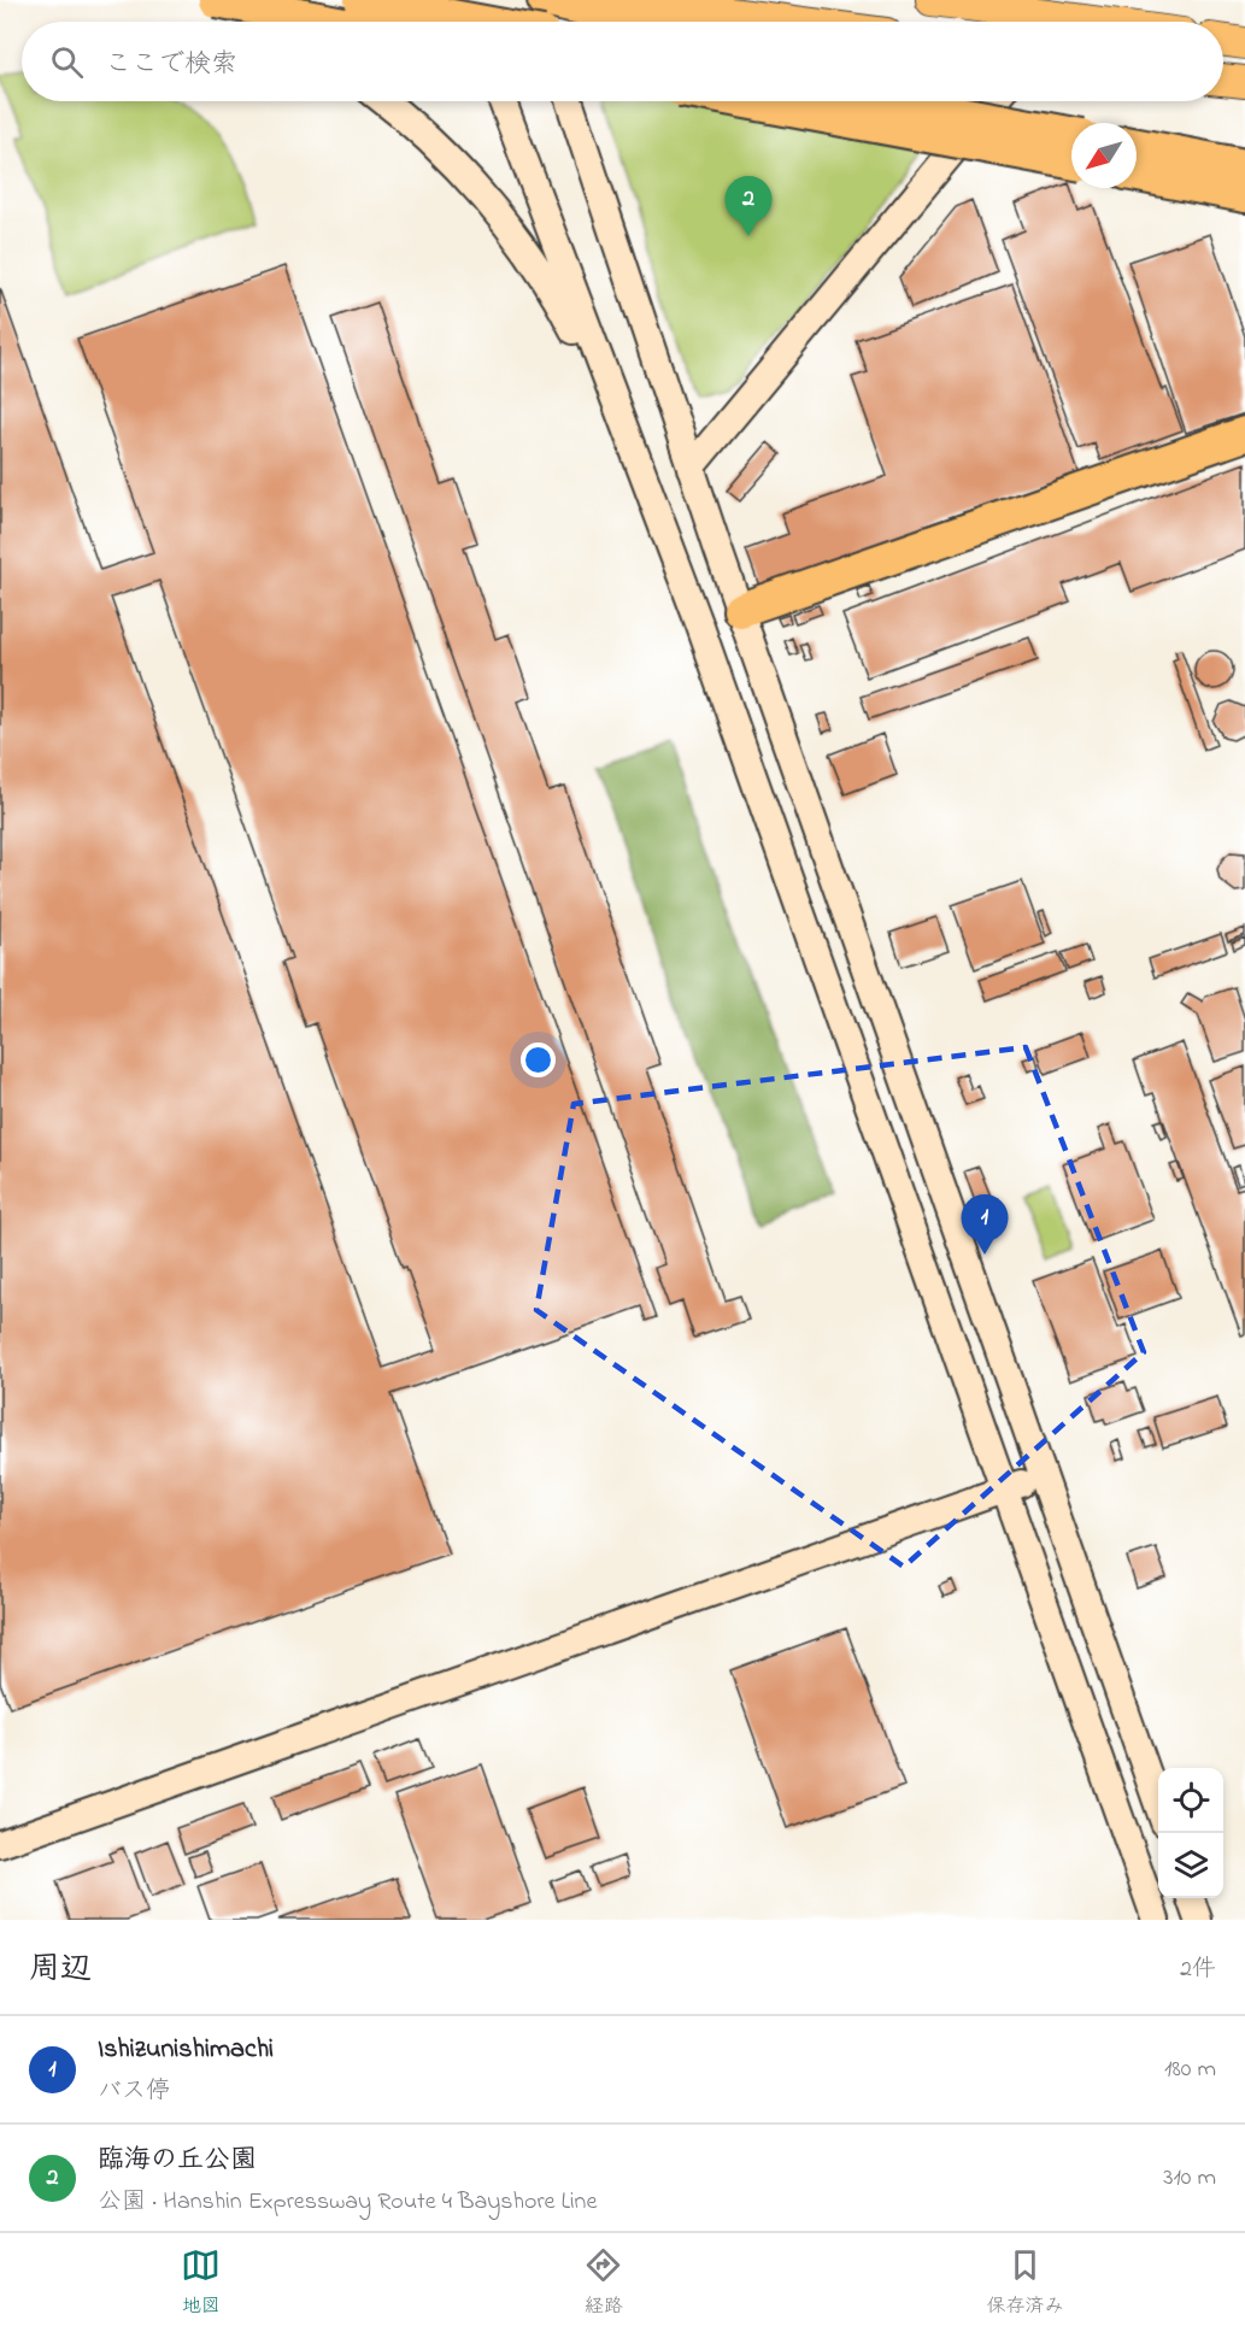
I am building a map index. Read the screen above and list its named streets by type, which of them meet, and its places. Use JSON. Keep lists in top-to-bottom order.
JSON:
{
  "north": "bottom left",
  "page": {
    "search": "ここで検索",
    "pins": ["2", "1"],
    "heading": ["周辺", "2件"],
    "list": [
      {
        "mark": "1",
        "name": "Ishizunishimachi",
        "note": "バス停",
        "value": "180 m"
      },
      {
        "mark": "2",
        "name": "臨海の丘公園",
        "note": "公園 · Hanshin Expressway Route 4 Bayshore Line",
        "value": "310 m"
      }
    ],
    "nav": ["地図", "経路", "保存済み"]
  }
}
